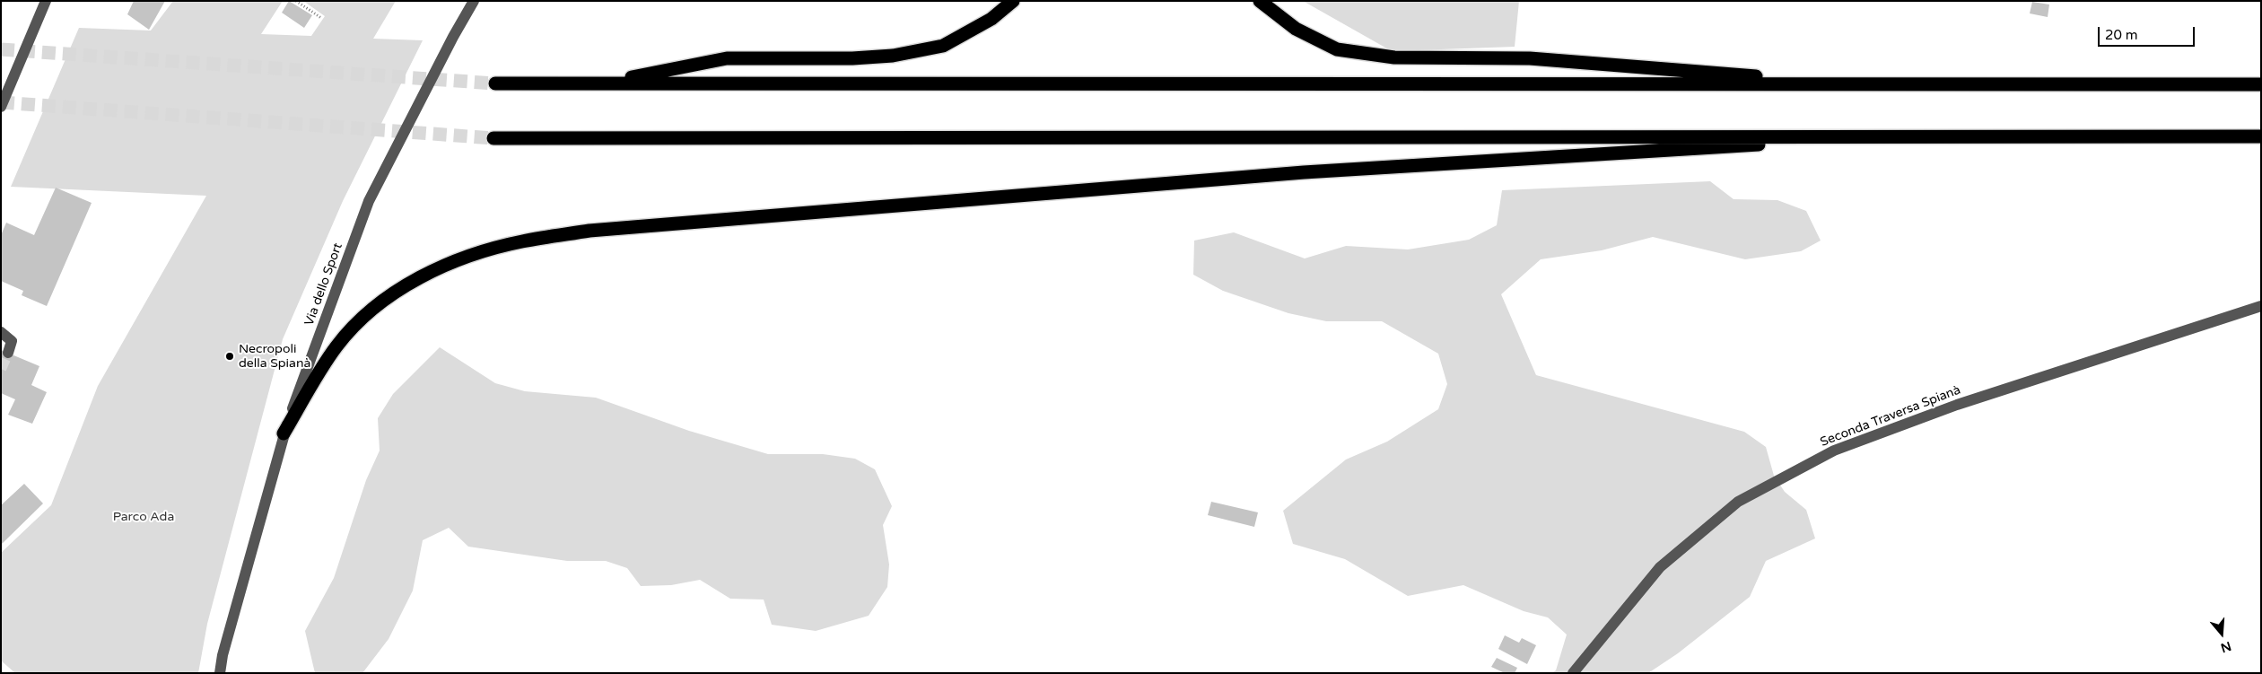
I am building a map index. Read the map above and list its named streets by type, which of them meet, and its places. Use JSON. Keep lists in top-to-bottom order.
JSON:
{
  "streets": {
    "street": ["Via dello Sport", "Seconda Traversa Spianà"]
  },
  "parks": ["Parco Ada"],
  "places": ["Necropoli della Spianà"],
  "scale_bar": "20 m",
  "north": "bottom"
}
